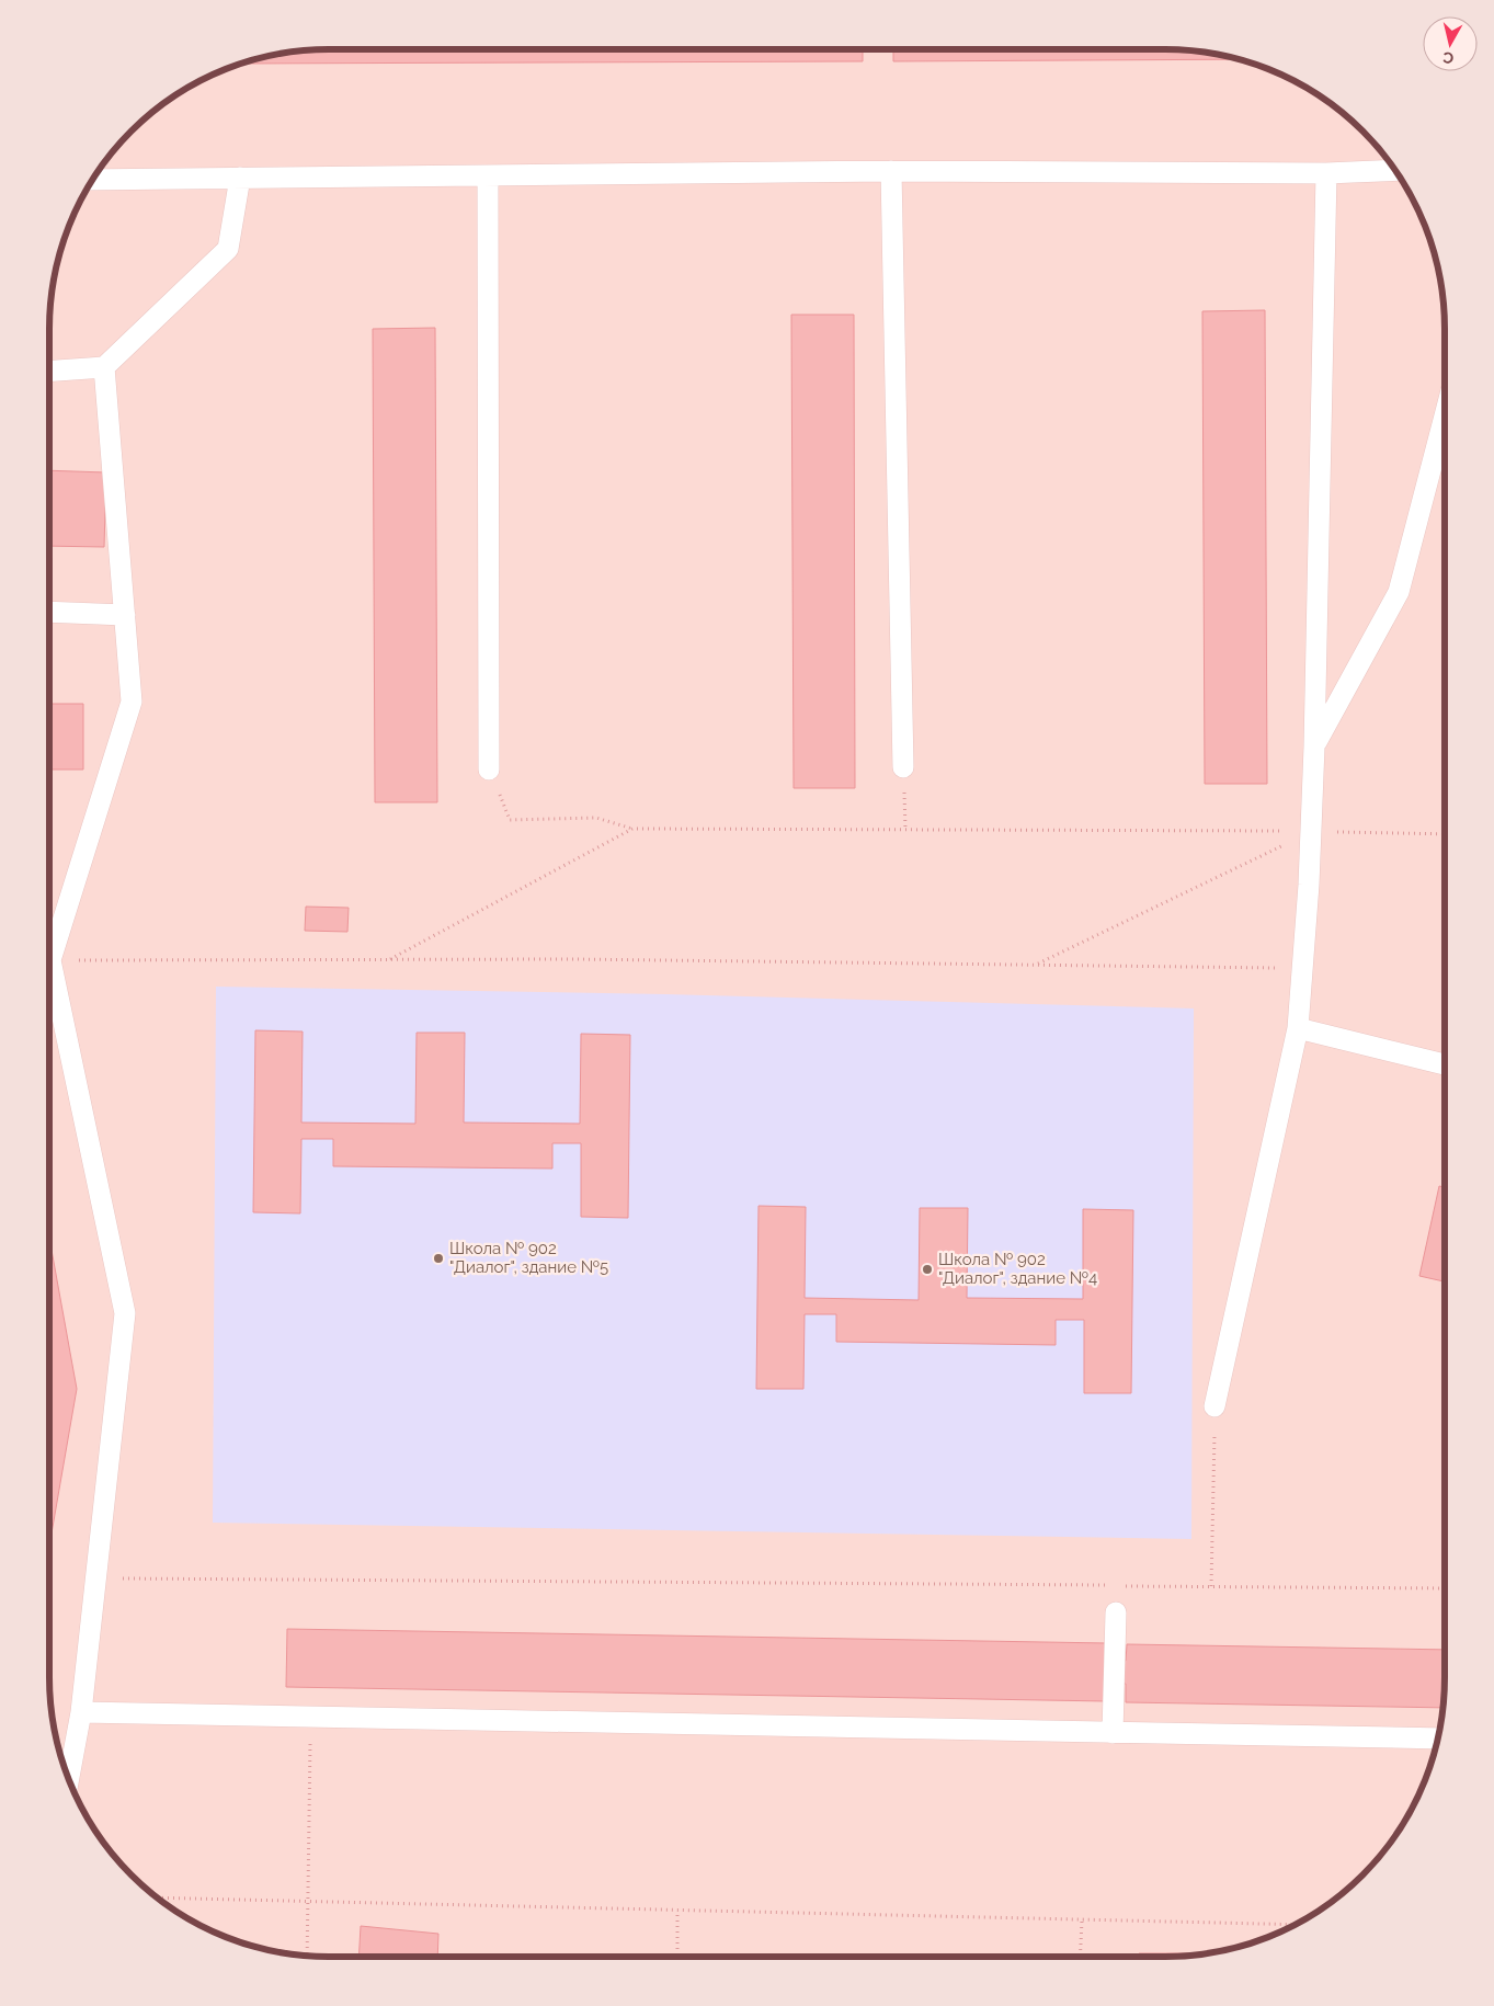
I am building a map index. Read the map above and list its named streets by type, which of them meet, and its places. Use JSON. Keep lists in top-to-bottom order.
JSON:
{
  "places": ["Школа № 902 \"Диалог\", здание №5", "Школа № 902 \"Диалог\", здание №4"],
  "north": "bottom"
}
